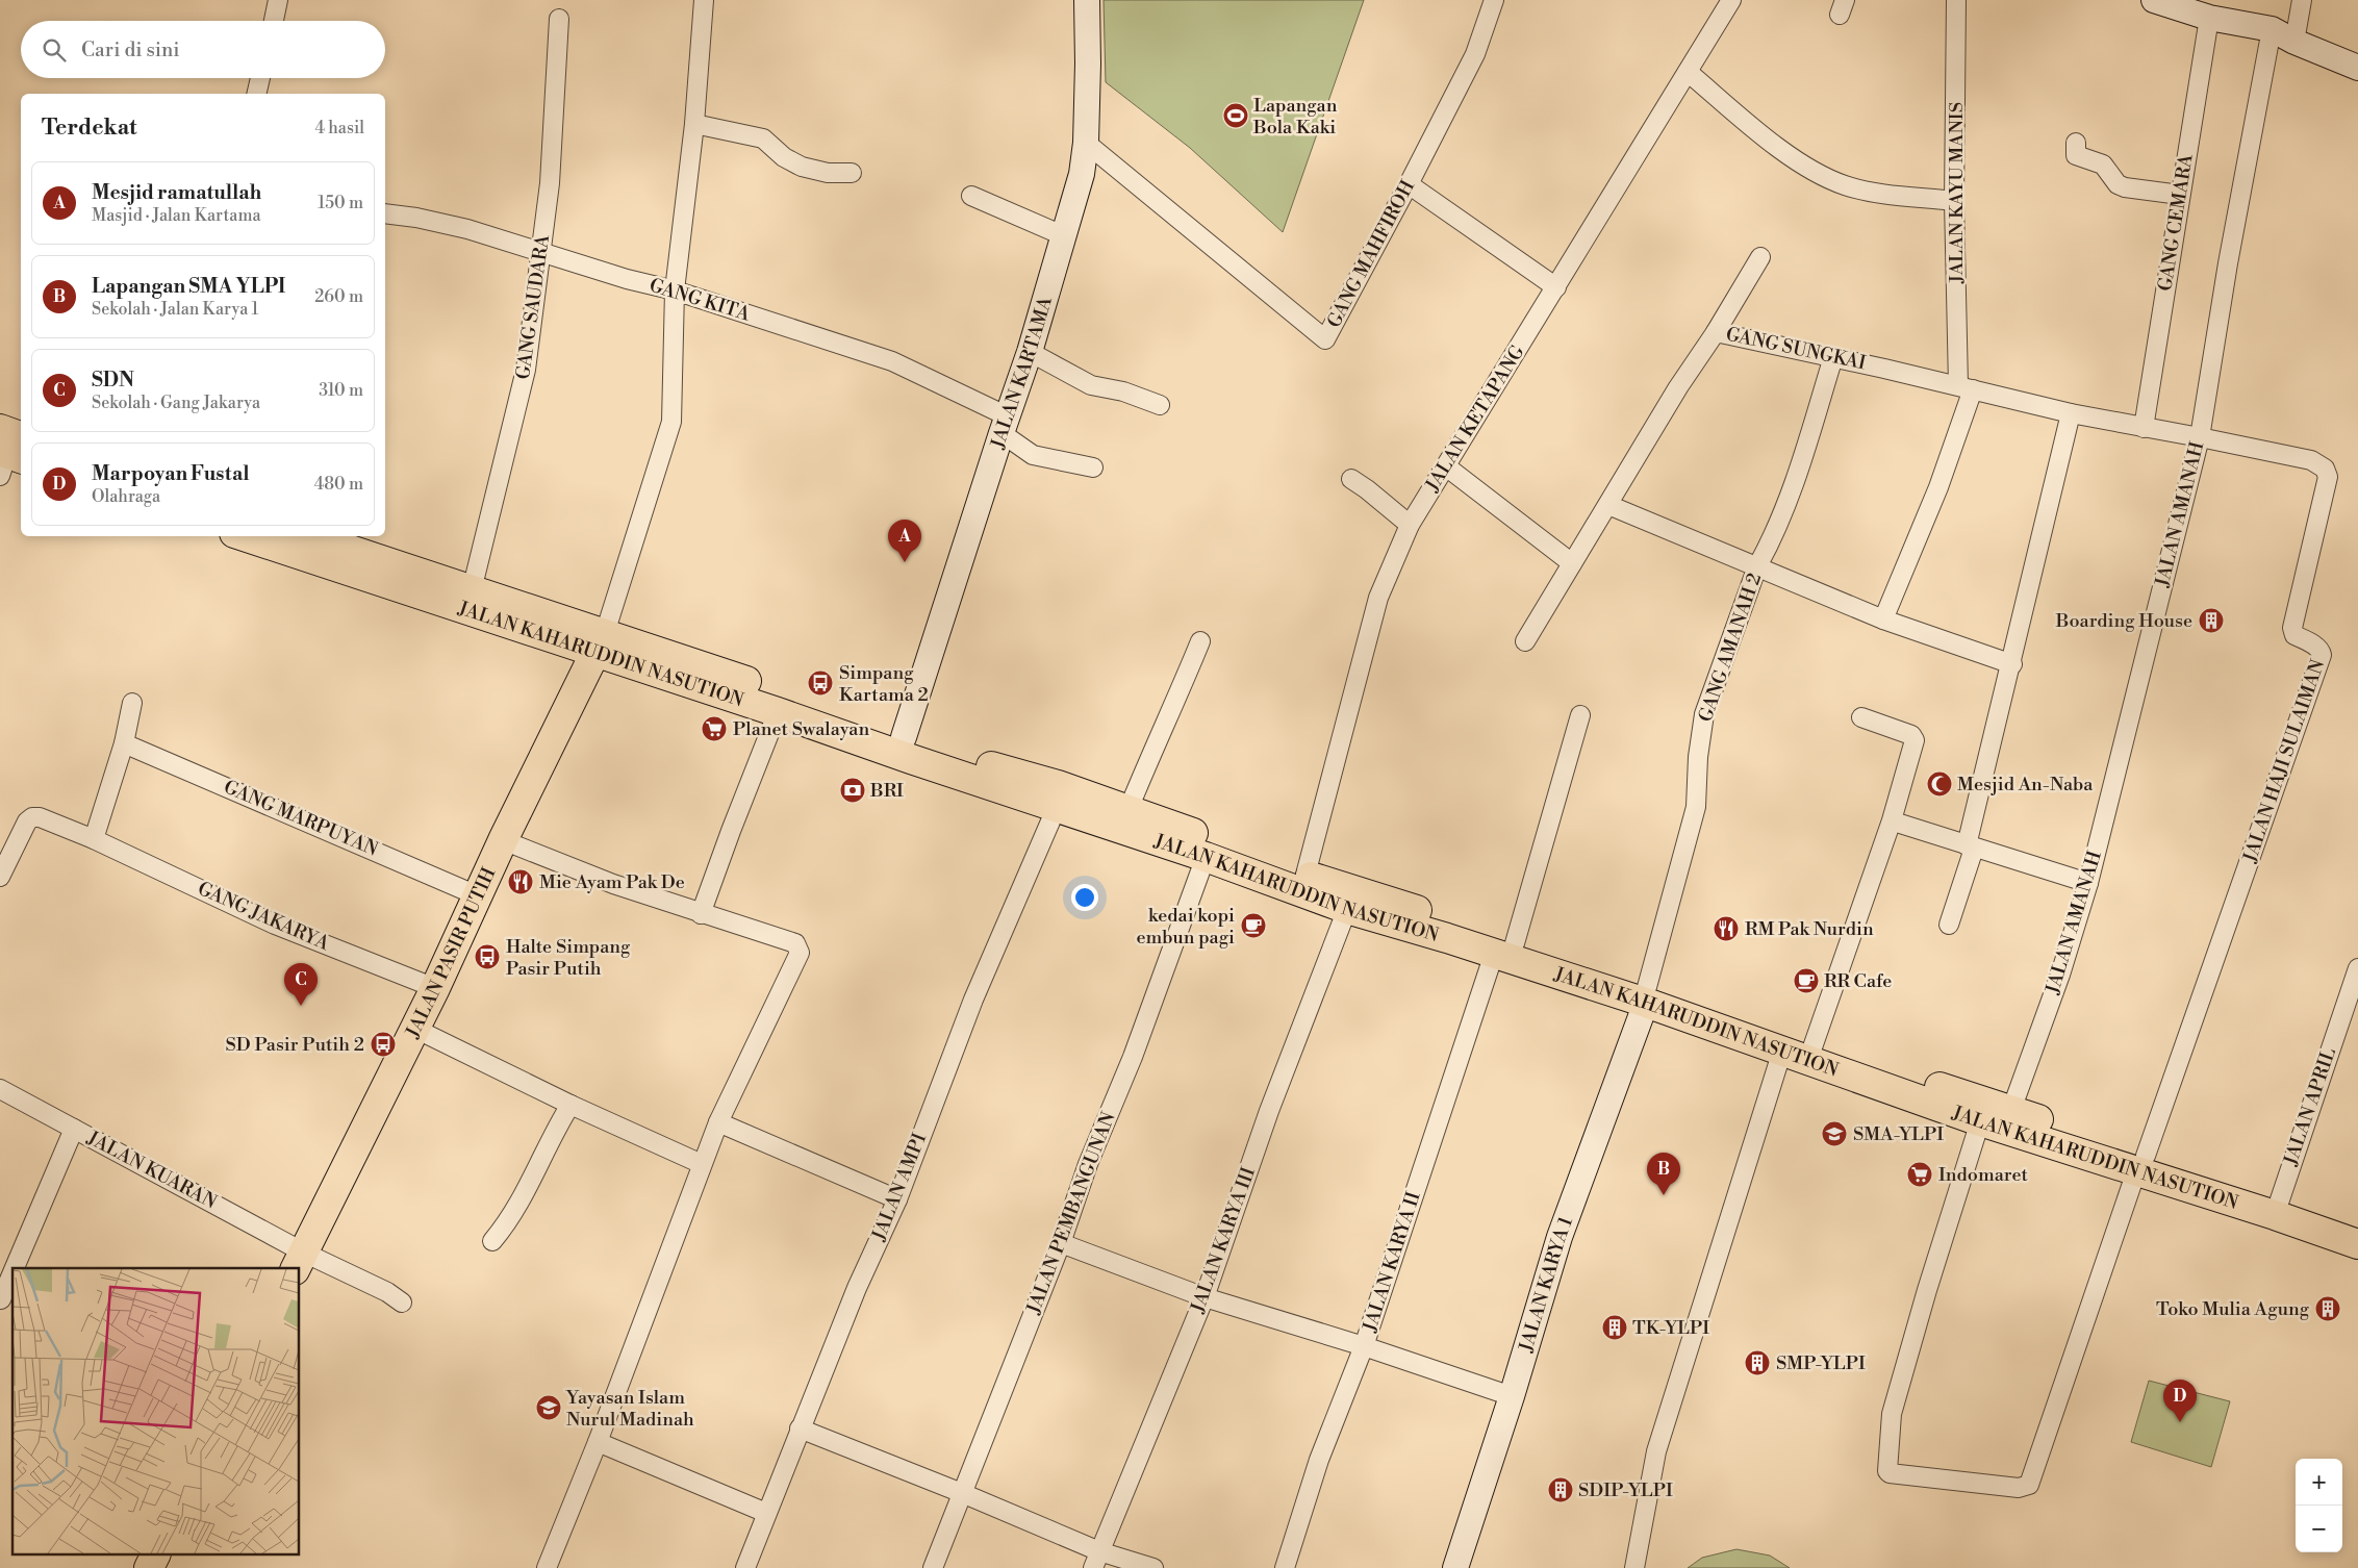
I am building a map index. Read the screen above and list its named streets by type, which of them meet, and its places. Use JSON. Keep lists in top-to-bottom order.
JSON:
{
  "streets": {
    "highway": ["JALAN KAHARUDDIN NASUTION", "JALAN PASIR PUTIH"],
    "street": [
      "JALAN KAYU MANIS",
      "GANG CEMARA",
      "GANG MAHFIROH",
      "GANG KITA",
      "GANG SAUDARA",
      "GANG SUNGKAI",
      "JALAN KARTAMA",
      "JALAN KETAPANG",
      "JALAN AMANAH",
      "GANG AMANAH 2",
      "JALAN HAJI SULAIMAN",
      "GANG MARPUYAN",
      "GANG JAKARYA",
      "JALAN APRIL",
      "JALAN KUARAN",
      "JALAN AMPI",
      "JALAN PEMBANGUNAN",
      "JALAN KARYA III",
      "JALAN KARYA II",
      "JALAN KARYA 1"
    ]
  },
  "crossings": [
    ["JALAN KAYU MANIS", "GANG SUNGKAI"],
    ["GANG CEMARA", "GANG SUNGKAI"],
    ["GANG MAHFIROH", "JALAN KARTAMA"],
    ["GANG KITA", "GANG SAUDARA"],
    ["GANG KITA", "JALAN KARTAMA"],
    ["GANG SAUDARA", "JALAN KAHARUDDIN NASUTION"],
    ["GANG SUNGKAI", "JALAN AMANAH"],
    ["GANG SUNGKAI", "GANG AMANAH 2"],
    ["GANG SUNGKAI", "JALAN HAJI SULAIMAN"],
    ["JALAN KARTAMA", "JALAN KAHARUDDIN NASUTION"],
    ["JALAN KETAPANG", "JALAN KAHARUDDIN NASUTION"],
    ["JALAN AMANAH", "JALAN KAHARUDDIN NASUTION"],
    ["JALAN AMANAH", "JALAN HAJI SULAIMAN"],
    ["GANG AMANAH 2", "JALAN KAHARUDDIN NASUTION"],
    ["GANG AMANAH 2", "JALAN KARYA 1"],
    ["JALAN KAHARUDDIN NASUTION", "JALAN HAJI SULAIMAN"],
    ["JALAN KAHARUDDIN NASUTION", "JALAN PASIR PUTIH"],
    ["JALAN KAHARUDDIN NASUTION", "JALAN APRIL"],
    ["JALAN KAHARUDDIN NASUTION", "JALAN AMPI"],
    ["JALAN KAHARUDDIN NASUTION", "JALAN PEMBANGUNAN"],
    ["JALAN KAHARUDDIN NASUTION", "JALAN KARYA III"],
    ["JALAN KAHARUDDIN NASUTION", "JALAN KARYA II"],
    ["JALAN KAHARUDDIN NASUTION", "JALAN KARYA 1"],
    ["GANG MARPUYAN", "JALAN PASIR PUTIH"],
    ["GANG JAKARYA", "JALAN PASIR PUTIH"],
    ["JALAN PASIR PUTIH", "JALAN KUARAN"]
  ],
  "places": {
    "sports": ["Lapangan Bola Kaki"],
    "building": [
      "Boarding House",
      "Toko Mulia Agung",
      "TK-YLPI",
      "SMP-YLPI",
      "SDIP-YLPI"
    ],
    "bus stop": ["Simpang Kartama 2", "Halte Simpang Pasir Putih", "SD Pasir Putih 2"],
    "supermarket": ["Planet Swalayan", "Indomaret"],
    "mosque": ["Mesjid An-Naba"],
    "bank": ["BRI"],
    "restaurant": ["Mie Ayam Pak De", "RM Pak Nurdin"],
    "cafe": ["kedai kopi embun pagi", "RR Cafe"],
    "school or university": ["SMA-YLPI", "Yayasan Islam Nurul Madinah"]
  },
  "page": {
    "search": "Cari di sini",
    "heading": ["Terdekat", "4 hasil"],
    "list": [
      {
        "mark": "A",
        "name": "Mesjid ramatullah",
        "note": "Masjid · Jalan Kartama",
        "value": "150 m"
      },
      {
        "mark": "B",
        "name": "Lapangan SMA YLPI",
        "note": "Sekolah · Jalan Karya 1",
        "value": "260 m"
      },
      {
        "mark": "C",
        "name": "SDN",
        "note": "Sekolah · Gang Jakarya",
        "value": "310 m"
      },
      {
        "mark": "D",
        "name": "Marpoyan Fustal",
        "note": "Olahraga",
        "value": "480 m"
      }
    ],
    "pins": [
      "A",
      "C",
      "B",
      "D"
    ],
    "map_buttons": ["+", "−"]
  }
}
